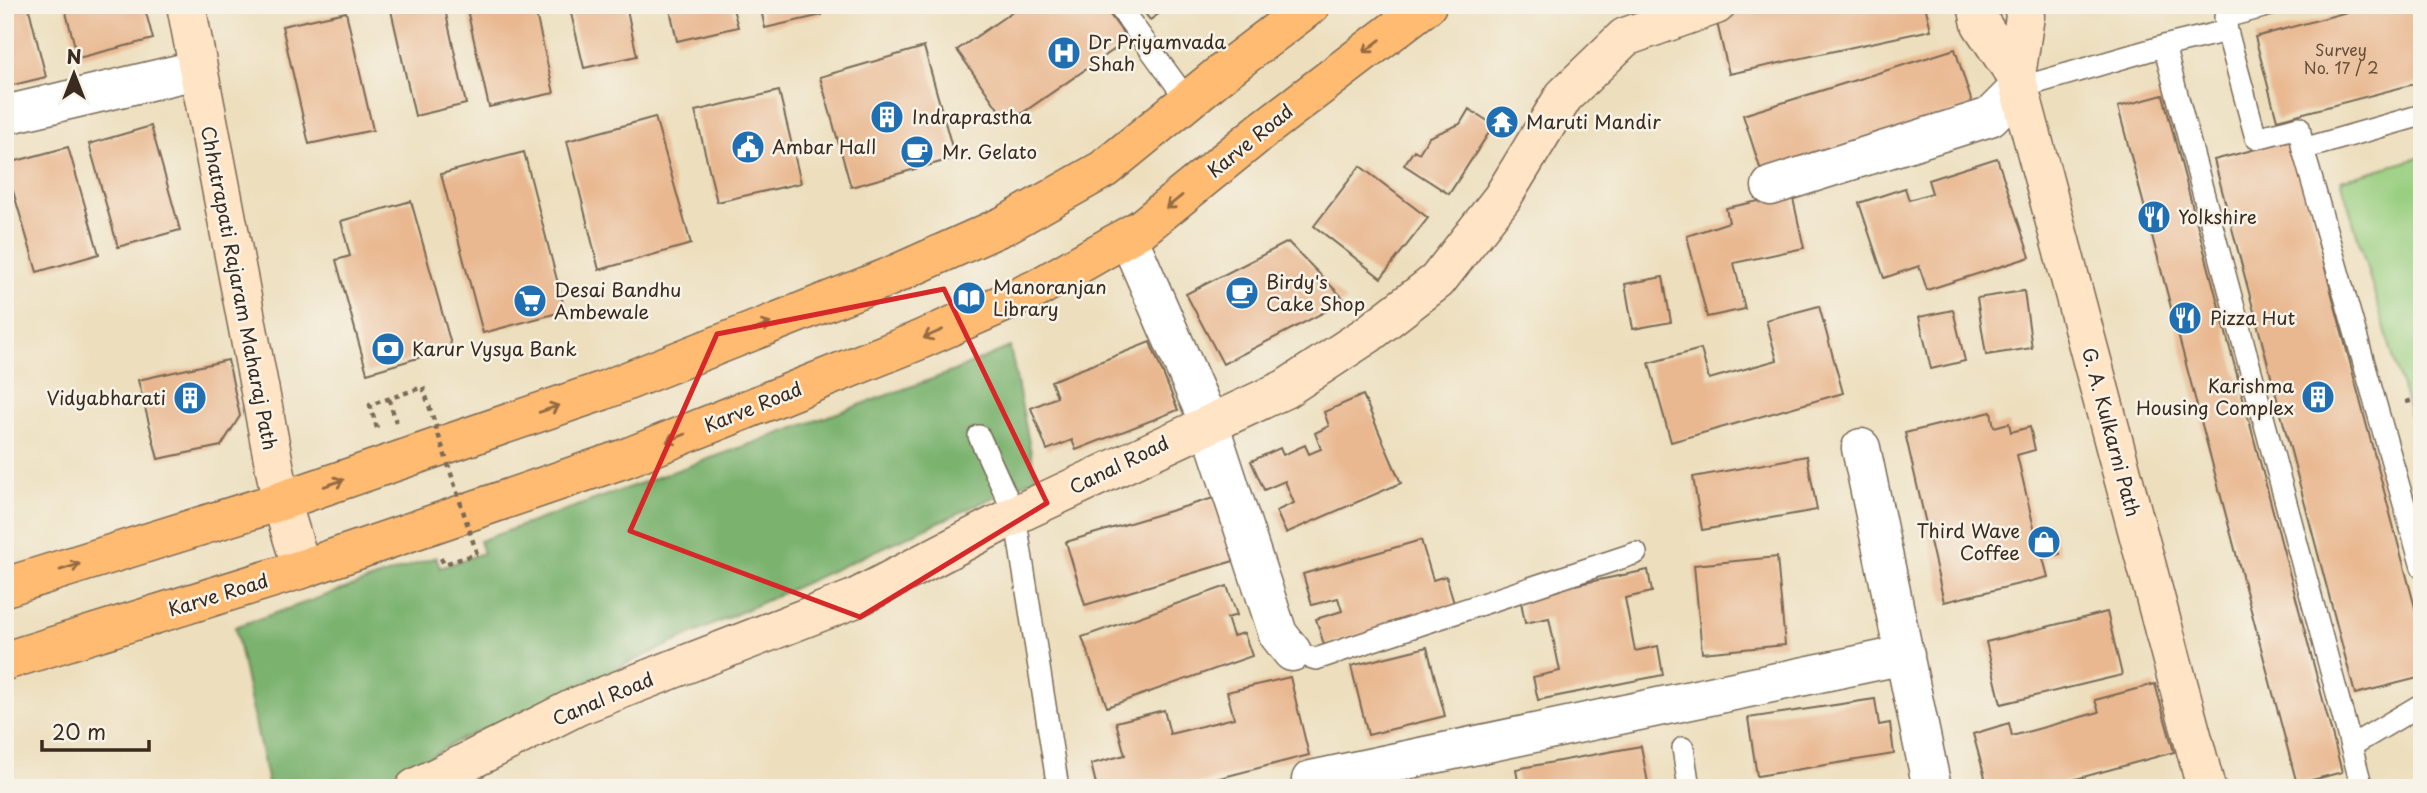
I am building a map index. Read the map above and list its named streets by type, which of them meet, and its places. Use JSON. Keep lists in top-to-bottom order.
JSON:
{
  "streets": {
    "main road": ["Karve Road"],
    "street": ["Chhatrapati Rajaram Maharaj Path", "G. A. Kulkarni Path", "Canal Road"]
  },
  "crossings": [
    ["Karve Road", "Chhatrapati Rajaram Maharaj Path"]
  ],
  "places": {
    "hospital": ["Dr Priyamvada Shah"],
    "building": ["Indraprastha", "Karishma Housing Complex", "Vidyabharati"],
    "temple": ["Maruti Mandir"],
    "public building": ["Ambar Hall"],
    "cafe": ["Mr. Gelato", "Birdy's Cake Shop"],
    "restaurant": ["Yolkshire", "Pizza Hut"],
    "library": ["Manoranjan Library"],
    "supermarket": ["Desai Bandhu Ambewale"],
    "bank": ["Karur Vysya Bank"],
    "shop": ["Third Wave Coffee"]
  },
  "house_numbers": ["Survey No. 17 / 2"],
  "scale_bar": "20 m",
  "north": "top"
}
